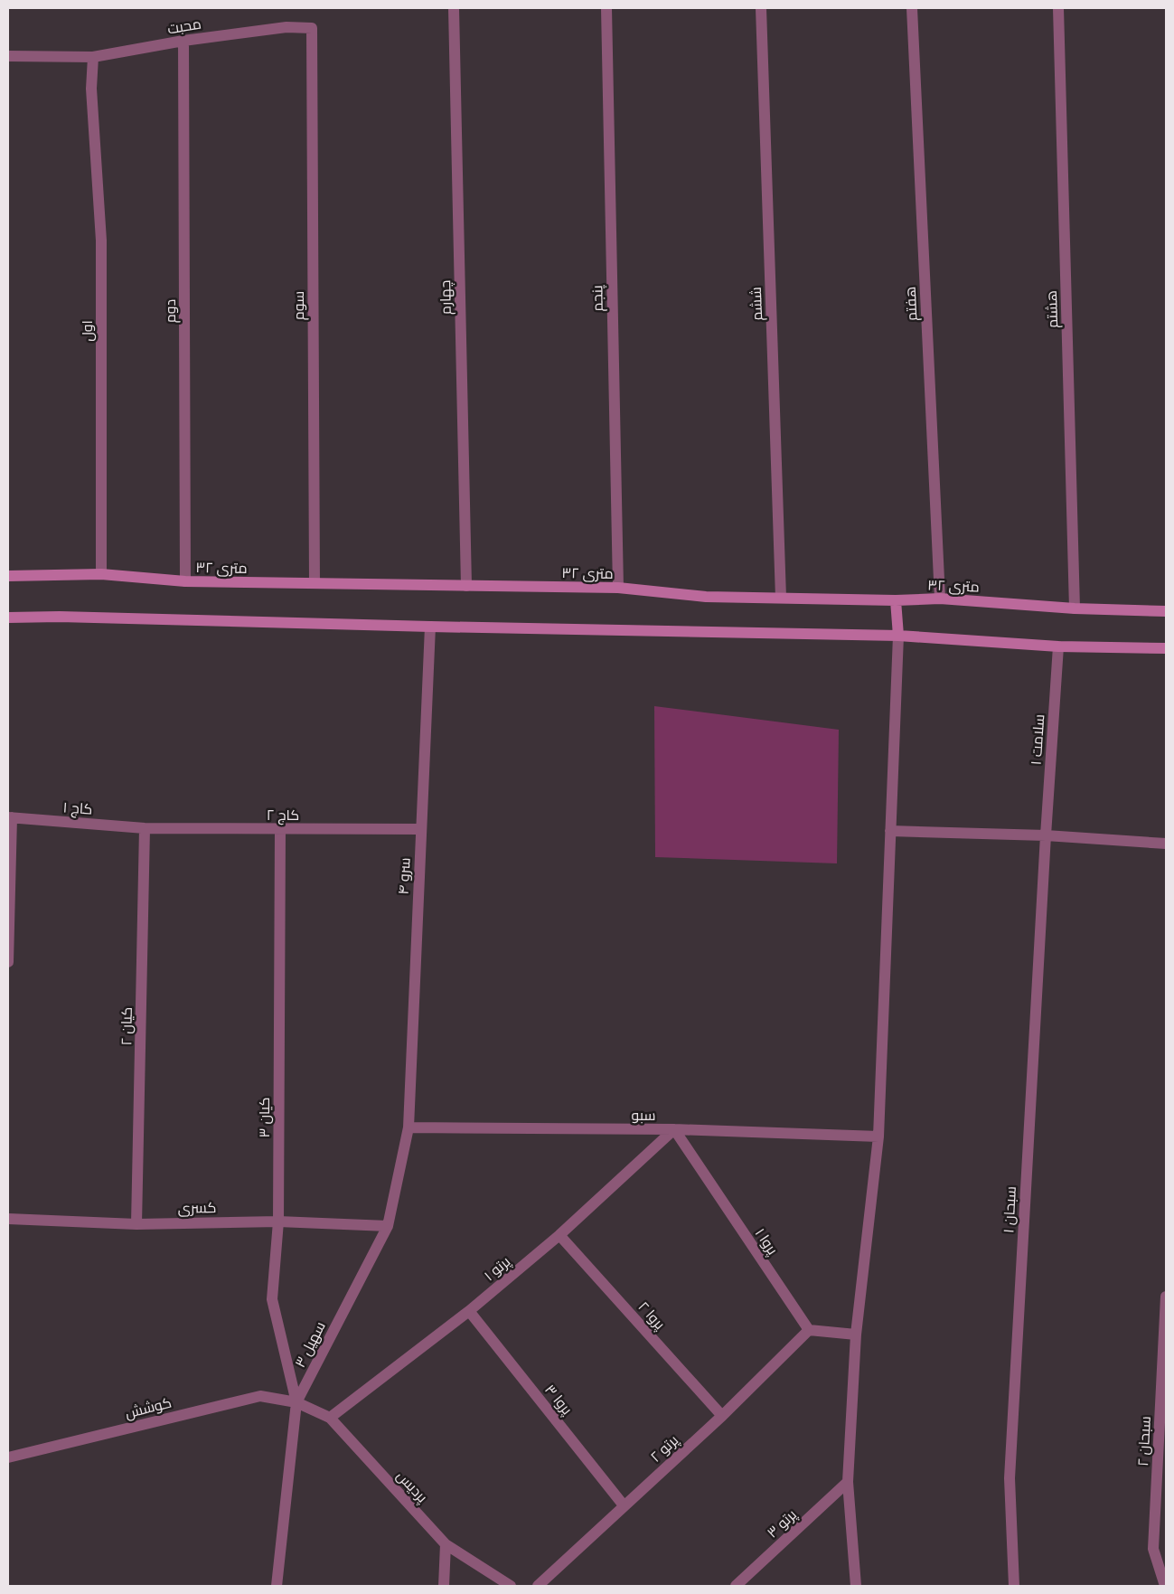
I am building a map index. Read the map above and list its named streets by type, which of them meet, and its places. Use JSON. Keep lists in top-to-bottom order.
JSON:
{
  "streets": {
    "main road": ["۳۲ متری"],
    "street": [
      "محبت",
      "چهارم",
      "پنجم",
      "ششم",
      "هفتم",
      "سوم",
      "هشتم",
      "دوم",
      "اول",
      "سلامت ۱",
      "کاج ۱",
      "کاج ۲",
      "سرو ۴",
      "کیان ۲",
      "سبو",
      "کیان ۳",
      "کسری",
      "سبحان ۱",
      "پروا ۱",
      "پرتو ۱",
      "پروا ۲",
      "سهیل ۳",
      "پروا ۳",
      "کوشش",
      "سبحان ۲",
      "پرتو ۲",
      "پردیس",
      "پرتو ۳"
    ]
  },
  "crossings": [
    ["محبت", "سوم"],
    ["محبت", "دوم"],
    ["محبت", "اول"],
    ["چهارم", "۳۲ متری"],
    ["پنجم", "۳۲ متری"],
    ["ششم", "۳۲ متری"],
    ["هفتم", "۳۲ متری"],
    ["سوم", "۳۲ متری"],
    ["هشتم", "۳۲ متری"],
    ["دوم", "۳۲ متری"],
    ["اول", "۳۲ متری"],
    ["سلامت ۱", "سبحان ۱"],
    ["کاج ۱", "کاج ۲"],
    ["کاج ۱", "کیان ۲"],
    ["کاج ۲", "سرو ۴"],
    ["کاج ۲", "کیان ۲"],
    ["کاج ۲", "کیان ۳"],
    ["سرو ۴", "سبو"],
    ["سرو ۴", "سهیل ۳"],
    ["کیان ۲", "کسری"],
    ["سبو", "پروا ۱"],
    ["سبو", "پرتو ۱"],
    ["سبو", "سهیل ۳"],
    ["کیان ۳", "کسری"],
    ["کیان ۳", "سهیل ۳"],
    ["کیان ۳", "کوشش"],
    ["کیان ۳", "پردیس"],
    ["کسری", "سهیل ۳"],
    ["پروا ۱", "پرتو ۱"],
    ["پروا ۱", "پرتو ۲"],
    ["پرتو ۱", "پروا ۲"],
    ["پرتو ۱", "پروا ۳"],
    ["پرتو ۱", "پردیس"],
    ["پروا ۲", "پرتو ۲"],
    ["سهیل ۳", "کوشش"],
    ["سهیل ۳", "پردیس"],
    ["پروا ۳", "پرتو ۲"],
    ["کوشش", "پردیس"]
  ]
}
